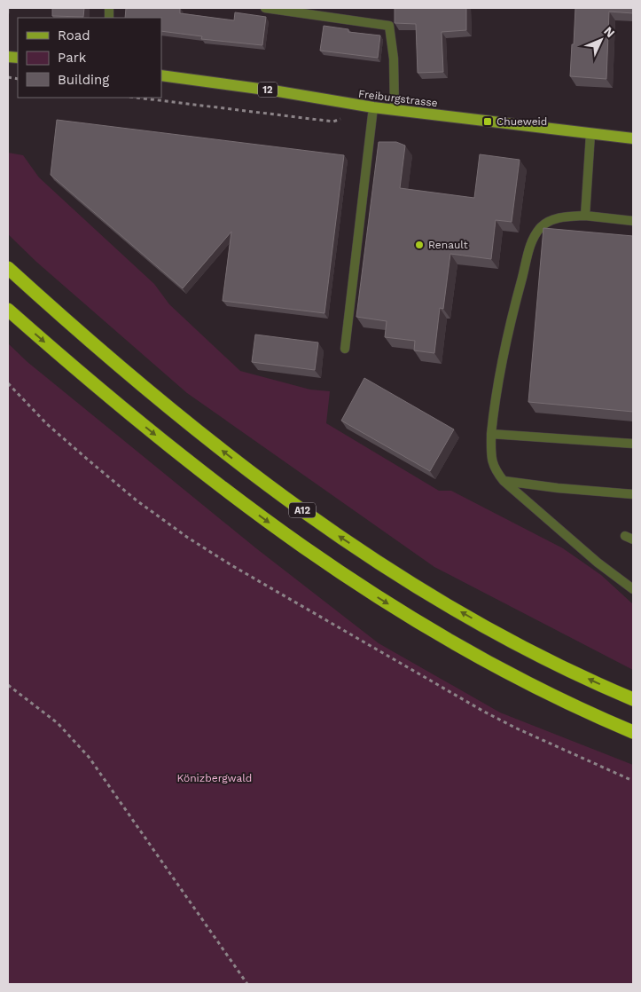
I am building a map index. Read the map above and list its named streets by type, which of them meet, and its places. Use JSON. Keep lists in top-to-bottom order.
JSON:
{
  "streets": {
    "highway": ["A12"],
    "main road": ["12", "Freiburgstrasse"]
  },
  "parks": ["Könizbergwald"],
  "places": {
    "transit": ["Chueweid"],
    "other": ["Renault"]
  },
  "legend": ["Road", "Park", "Building"],
  "north": "top right"
}
